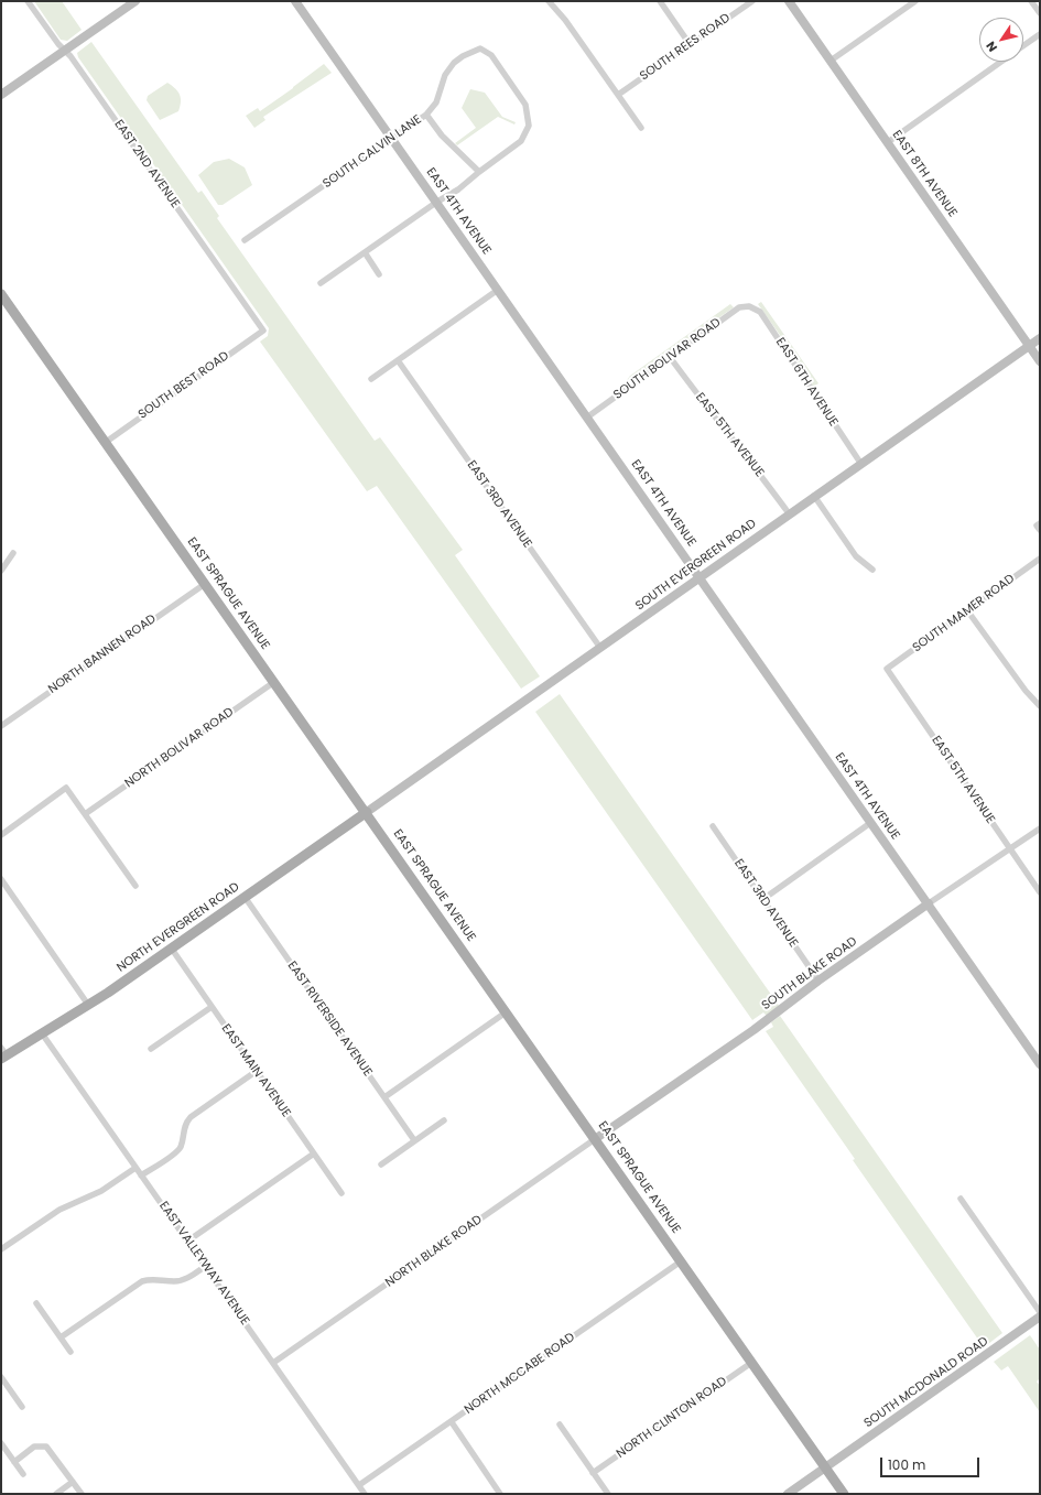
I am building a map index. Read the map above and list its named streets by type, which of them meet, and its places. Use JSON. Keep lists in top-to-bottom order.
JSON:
{
  "streets": {
    "main road": ["EAST SPRAGUE AVENUE", "NORTH EVERGREEN ROAD"],
    "street": [
      "SOUTH REES ROAD",
      "SOUTH CALVIN LANE",
      "EAST 2ND AVENUE",
      "EAST 8TH AVENUE",
      "EAST 4TH AVENUE",
      "SOUTH BOLIVAR ROAD",
      "EAST 6TH AVENUE",
      "SOUTH BEST ROAD",
      "EAST 5TH AVENUE",
      "EAST 3RD AVENUE",
      "SOUTH EVERGREEN ROAD",
      "SOUTH MAMER ROAD",
      "NORTH BANNEN ROAD",
      "NORTH BOLIVAR ROAD",
      "SOUTH BLAKE ROAD",
      "EAST RIVERSIDE AVENUE",
      "EAST MAIN AVENUE",
      "NORTH BLAKE ROAD",
      "EAST VALLEYWAY AVENUE",
      "NORTH MCCABE ROAD",
      "SOUTH MCDONALD ROAD",
      "NORTH CLINTON ROAD"
    ]
  },
  "crossings": [
    ["SOUTH CALVIN LANE", "EAST 4TH AVENUE"],
    ["EAST 2ND AVENUE", "SOUTH BEST ROAD"],
    ["EAST 8TH AVENUE", "SOUTH EVERGREEN ROAD"],
    ["EAST 4TH AVENUE", "SOUTH BOLIVAR ROAD"],
    ["EAST 4TH AVENUE", "SOUTH EVERGREEN ROAD"],
    ["EAST 4TH AVENUE", "SOUTH BLAKE ROAD"],
    ["SOUTH BOLIVAR ROAD", "EAST 6TH AVENUE"],
    ["SOUTH BOLIVAR ROAD", "EAST 5TH AVENUE"],
    ["EAST 6TH AVENUE", "SOUTH EVERGREEN ROAD"],
    ["SOUTH BEST ROAD", "EAST SPRAGUE AVENUE"],
    ["EAST 5TH AVENUE", "SOUTH EVERGREEN ROAD"],
    ["EAST 5TH AVENUE", "SOUTH MAMER ROAD"],
    ["EAST 5TH AVENUE", "SOUTH BLAKE ROAD"],
    ["EAST 3RD AVENUE", "SOUTH EVERGREEN ROAD"],
    ["EAST 3RD AVENUE", "SOUTH BLAKE ROAD"],
    ["SOUTH EVERGREEN ROAD", "EAST SPRAGUE AVENUE"],
    ["SOUTH EVERGREEN ROAD", "NORTH EVERGREEN ROAD"],
    ["EAST SPRAGUE AVENUE", "NORTH BANNEN ROAD"],
    ["EAST SPRAGUE AVENUE", "NORTH BOLIVAR ROAD"],
    ["EAST SPRAGUE AVENUE", "NORTH EVERGREEN ROAD"],
    ["EAST SPRAGUE AVENUE", "SOUTH BLAKE ROAD"],
    ["EAST SPRAGUE AVENUE", "NORTH BLAKE ROAD"],
    ["EAST SPRAGUE AVENUE", "NORTH MCCABE ROAD"],
    ["EAST SPRAGUE AVENUE", "SOUTH MCDONALD ROAD"],
    ["EAST SPRAGUE AVENUE", "NORTH CLINTON ROAD"],
    ["NORTH EVERGREEN ROAD", "EAST RIVERSIDE AVENUE"],
    ["NORTH EVERGREEN ROAD", "EAST MAIN AVENUE"],
    ["NORTH EVERGREEN ROAD", "EAST VALLEYWAY AVENUE"],
    ["SOUTH BLAKE ROAD", "NORTH BLAKE ROAD"],
    ["NORTH BLAKE ROAD", "EAST VALLEYWAY AVENUE"],
    ["EAST VALLEYWAY AVENUE", "NORTH MCCABE ROAD"]
  ],
  "scale_bar": "100 m",
  "north": "bottom left"
}
